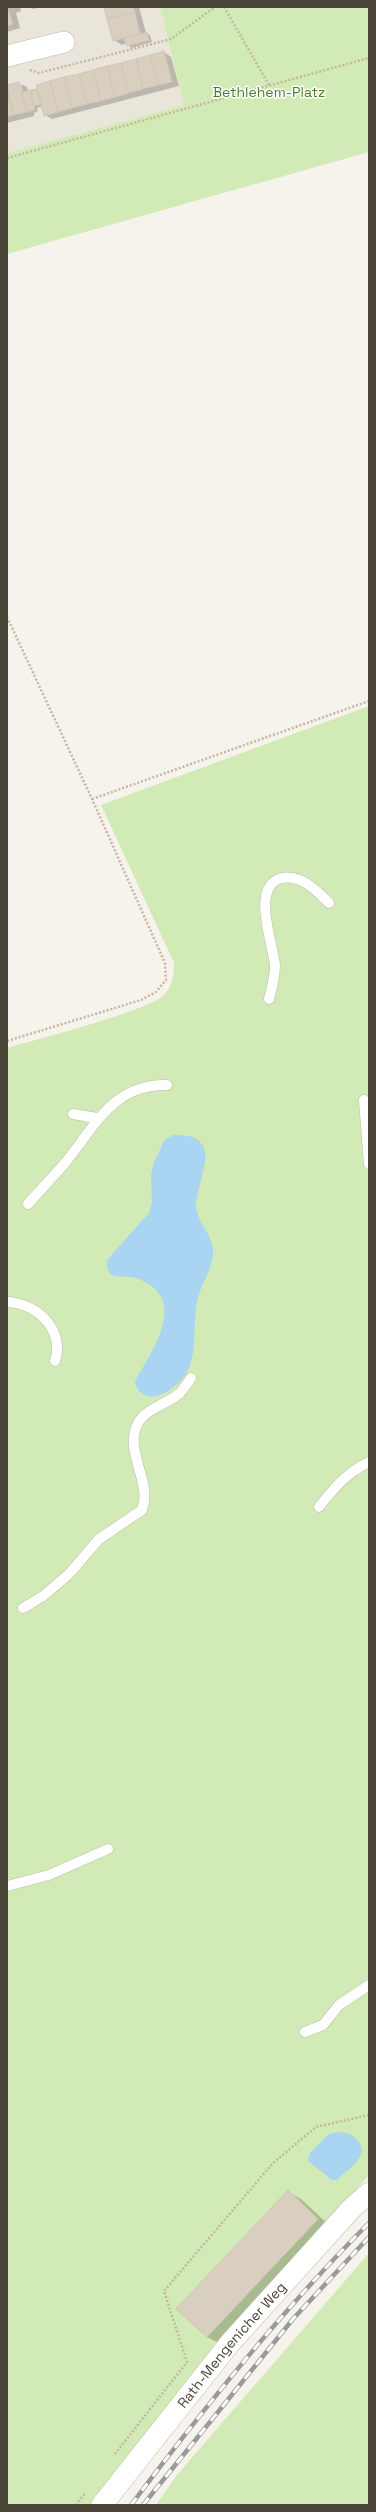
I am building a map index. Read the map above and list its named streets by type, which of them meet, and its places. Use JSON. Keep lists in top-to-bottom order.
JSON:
{
  "streets": {
    "street": ["Rath-Mengenicher Weg"]
  },
  "parks": ["Bethlehem-Platz"]
}
